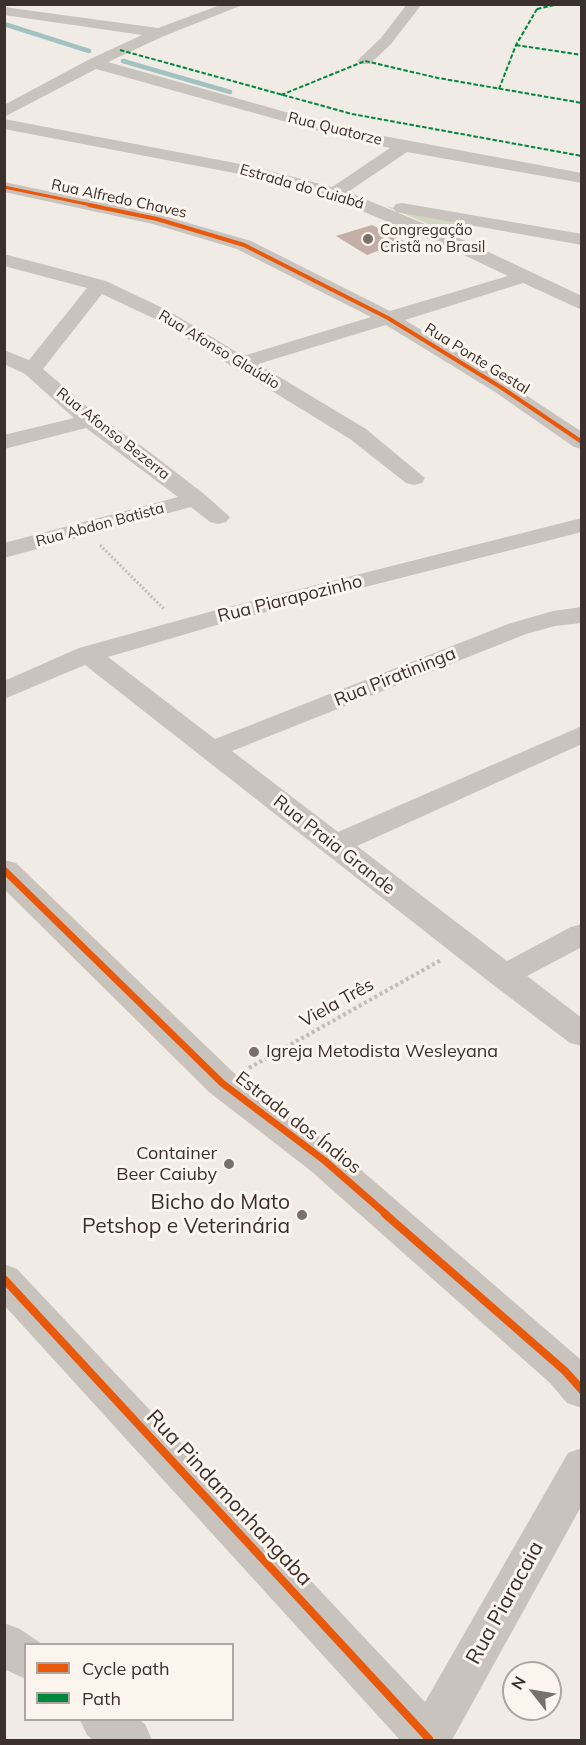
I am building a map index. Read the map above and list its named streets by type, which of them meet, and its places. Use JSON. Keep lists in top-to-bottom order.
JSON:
{
  "streets": {
    "street": [
      "Rua Quatorze",
      "Estrada do Cuiabá",
      "Rua Alfredo Chaves",
      "Rua Afonso Glaúdio",
      "Rua Ponte Gestal",
      "Rua Afonso Bezerra",
      "Rua Abdon Batista",
      "Rua Piarapozinho",
      "Rua Piratininga",
      "Rua Praia Grande",
      "Estrada dos Índios",
      "Rua Pindamonhangaba",
      "Rua Piaracaia"
    ],
    "path": ["Viela Três"]
  },
  "crossings": [
    ["Rua Alfredo Chaves", "Rua Ponte Gestal"],
    ["Rua Afonso Bezerra", "Rua Abdon Batista"],
    ["Rua Piarapozinho", "Rua Praia Grande"],
    ["Rua Piratininga", "Rua Praia Grande"],
    ["Rua Praia Grande", "Viela Três"],
    ["Viela Três", "Estrada dos Índios"],
    ["Rua Pindamonhangaba", "Rua Piaracaia"]
  ],
  "places": [
    "Congregação Cristã no Brasil",
    "Igreja Metodista Wesleyana",
    "Container Beer Caiuby",
    "Bicho do Mato Petshop e Veterinária"
  ],
  "legend": ["Cycle path", "Path"],
  "north": "top left"
}
